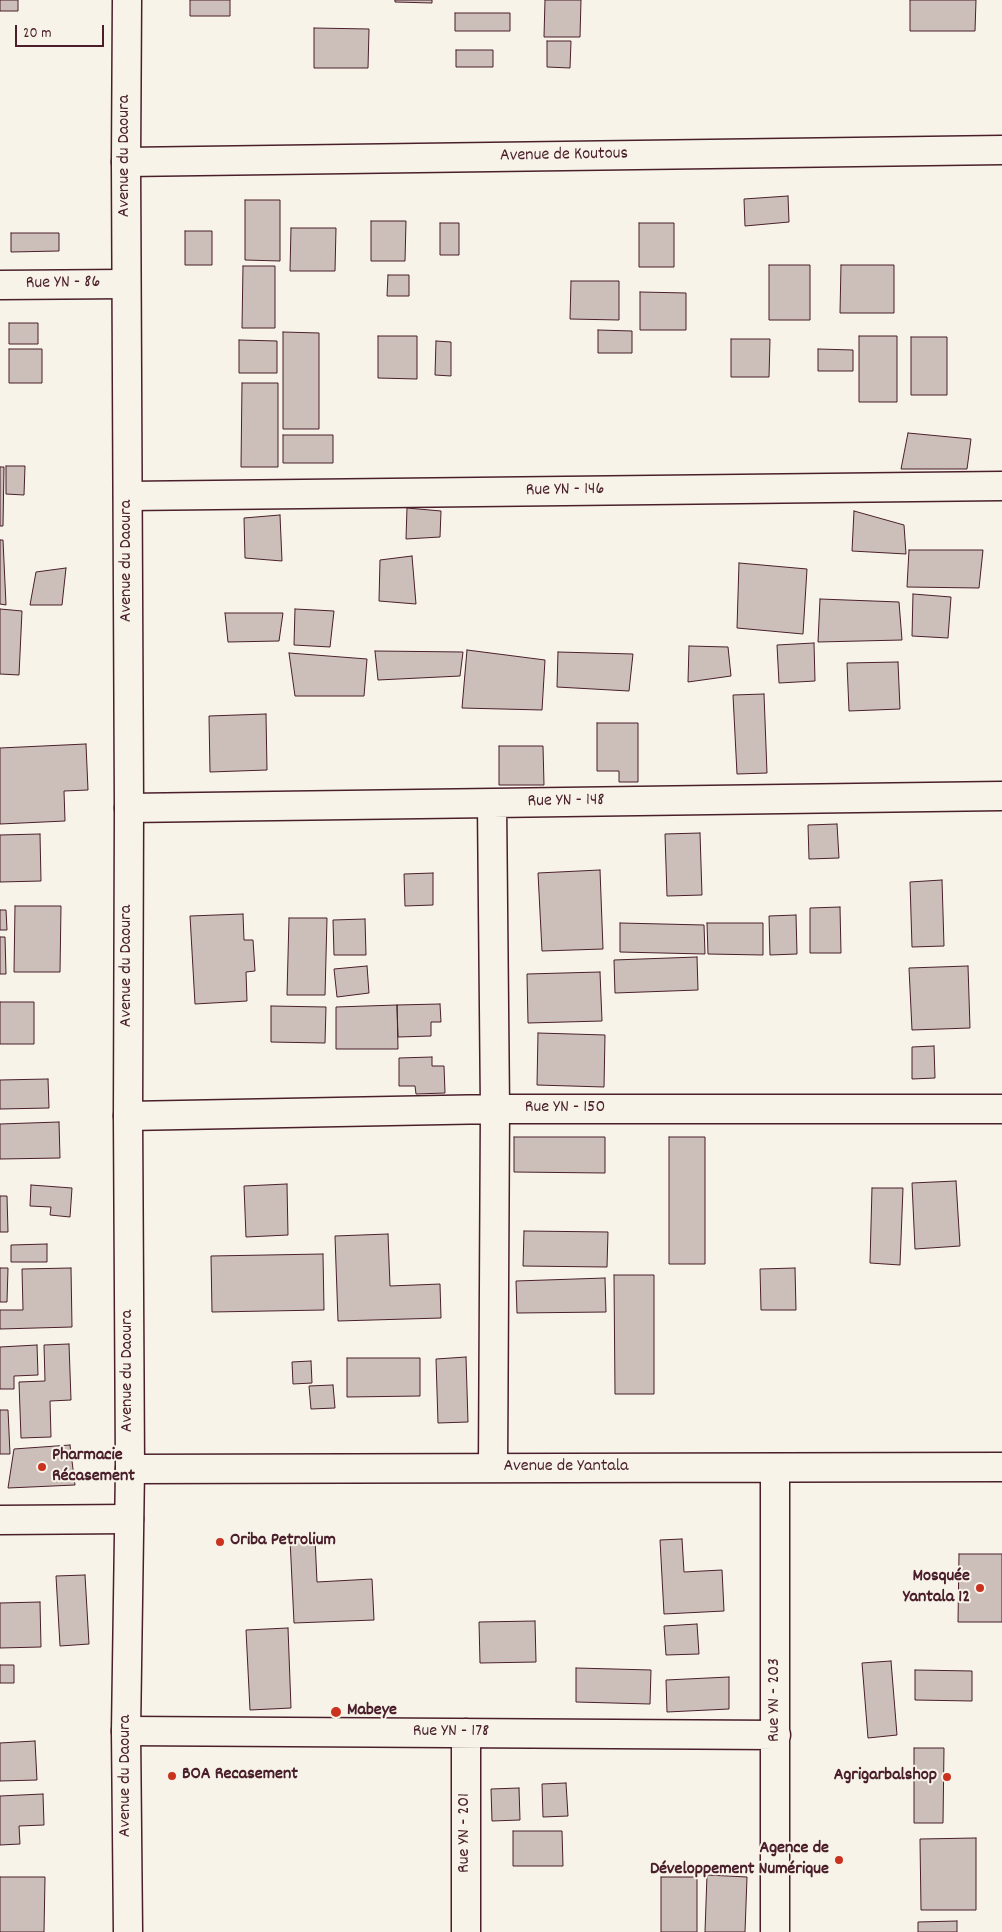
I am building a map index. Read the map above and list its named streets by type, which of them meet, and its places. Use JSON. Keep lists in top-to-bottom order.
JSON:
{
  "streets": {
    "street": [
      "Avenue du Daoura",
      "Avenue de Koutous",
      "Rue YN - 86",
      "Rue YN - 146",
      "Rue YN - 148",
      "Rue YN - 150",
      "Avenue de Yantala",
      "Rue YN - 203",
      "Rue YN - 178",
      "Rue YN - 201"
    ]
  },
  "crossings": [
    ["Avenue du Daoura", "Avenue de Koutous"],
    ["Avenue du Daoura", "Rue YN - 86"],
    ["Avenue du Daoura", "Rue YN - 146"],
    ["Avenue du Daoura", "Rue YN - 148"],
    ["Avenue du Daoura", "Rue YN - 150"],
    ["Avenue du Daoura", "Avenue de Yantala"],
    ["Avenue du Daoura", "Rue YN - 178"],
    ["Avenue de Yantala", "Rue YN - 203"],
    ["Rue YN - 203", "Rue YN - 178"],
    ["Rue YN - 178", "Rue YN - 201"]
  ],
  "places": [
    "Pharmacie Récasement",
    "Oriba Petrolium",
    "Mosquée Yantala 12",
    "Mabeye",
    "BOA Recasement",
    "Agrigarbalshop",
    "Agence de Développement Numérique"
  ],
  "scale_bar": "20 m"
}
